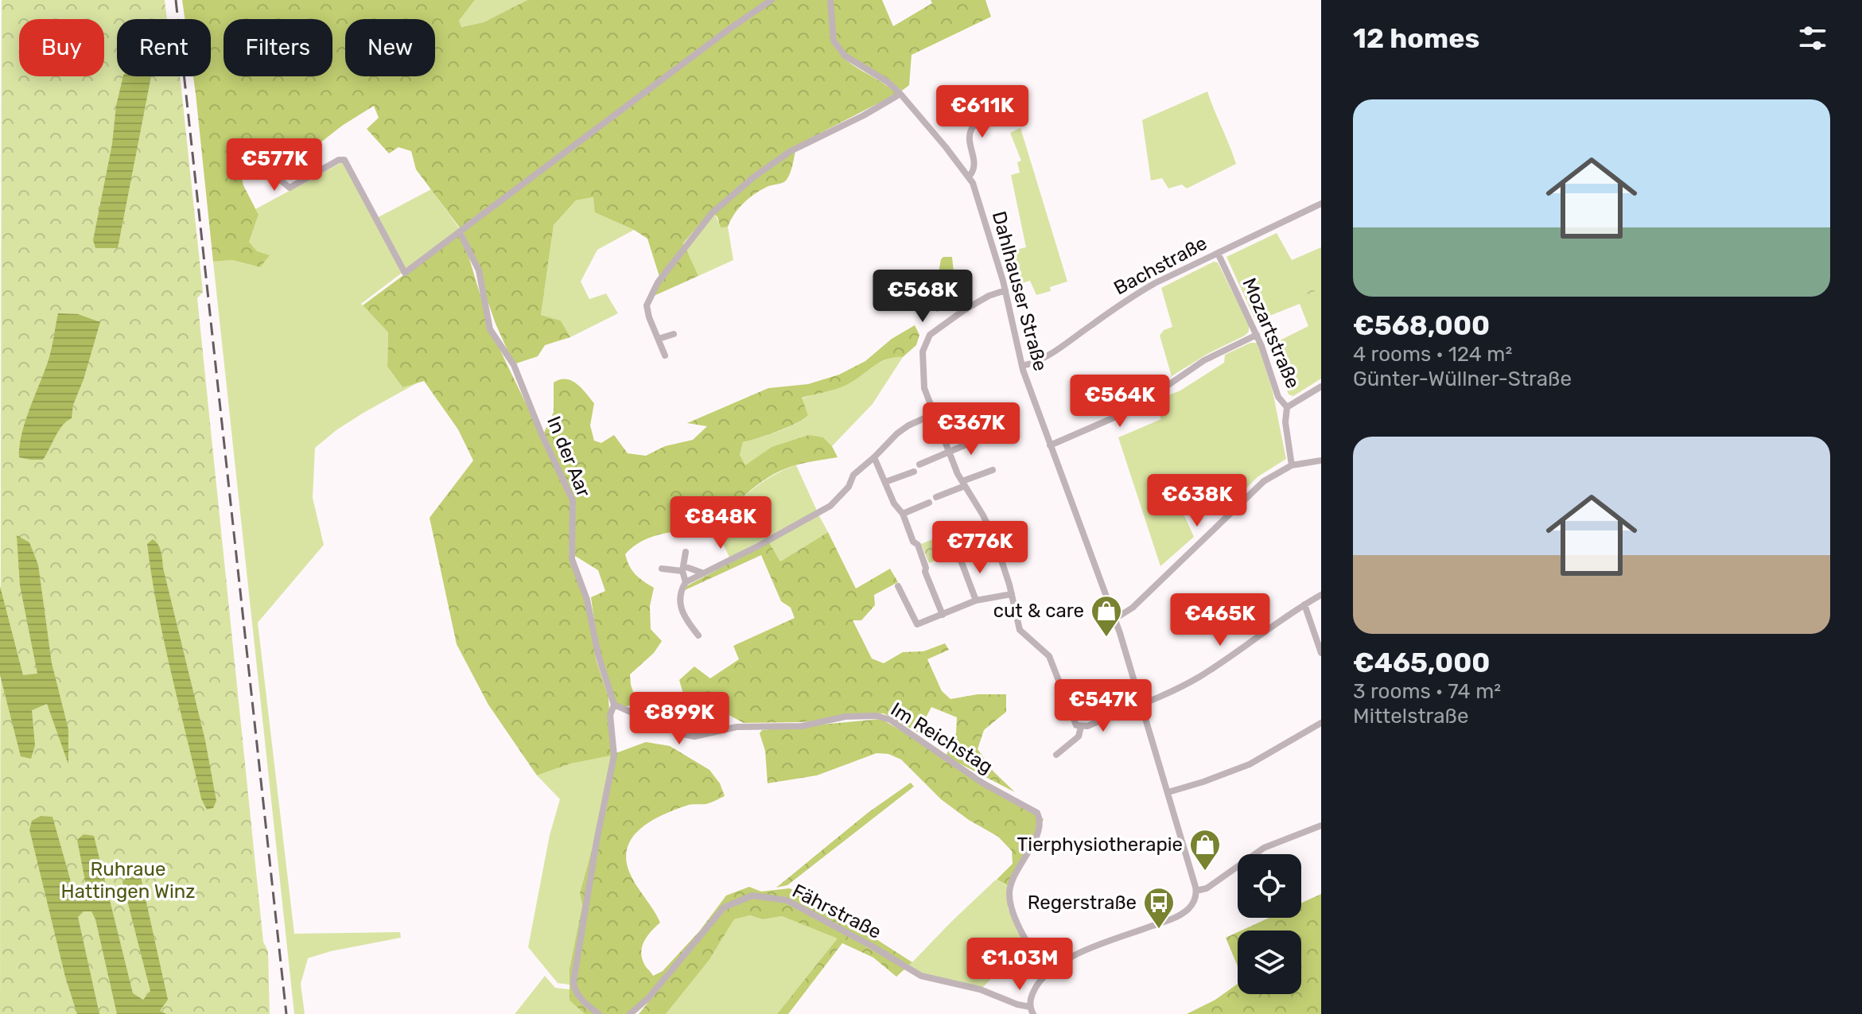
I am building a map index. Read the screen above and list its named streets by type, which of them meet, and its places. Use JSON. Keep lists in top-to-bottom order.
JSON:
{
  "streets": {
    "street": [
      "Bachstraße",
      "Dahlhauser Straße",
      "Mozartstraße",
      "In der Aar",
      "Im Reichstag",
      "Fährstraße"
    ]
  },
  "crossings": [
    ["Bachstraße", "Dahlhauser Straße"],
    ["Bachstraße", "Mozartstraße"],
    ["In der Aar", "Im Reichstag"]
  ],
  "parks": ["Ruhraue Hattingen Winz"],
  "places": {
    "shop": ["cut & care", "Tierphysiotherapie"],
    "bus stop": ["Regerstraße"]
  },
  "page": {
    "heading": "12 homes",
    "chip": [
      "Buy",
      "Rent",
      "Filters",
      "New"
    ],
    "list": [
      {
        "name": "€568,000",
        "note": "4 rooms · 124 m² · Günter-Wüllner-Straße"
      },
      {
        "name": "€465,000",
        "note": "3 rooms · 74 m² · Mittelstraße"
      }
    ],
    "price": [
      "€611K",
      "€577K",
      "€568K",
      "€564K",
      "€367K",
      "€638K",
      "€848K",
      "€776K",
      "€465K",
      "€547K",
      "€899K",
      "€1.03M"
    ]
  }
}
